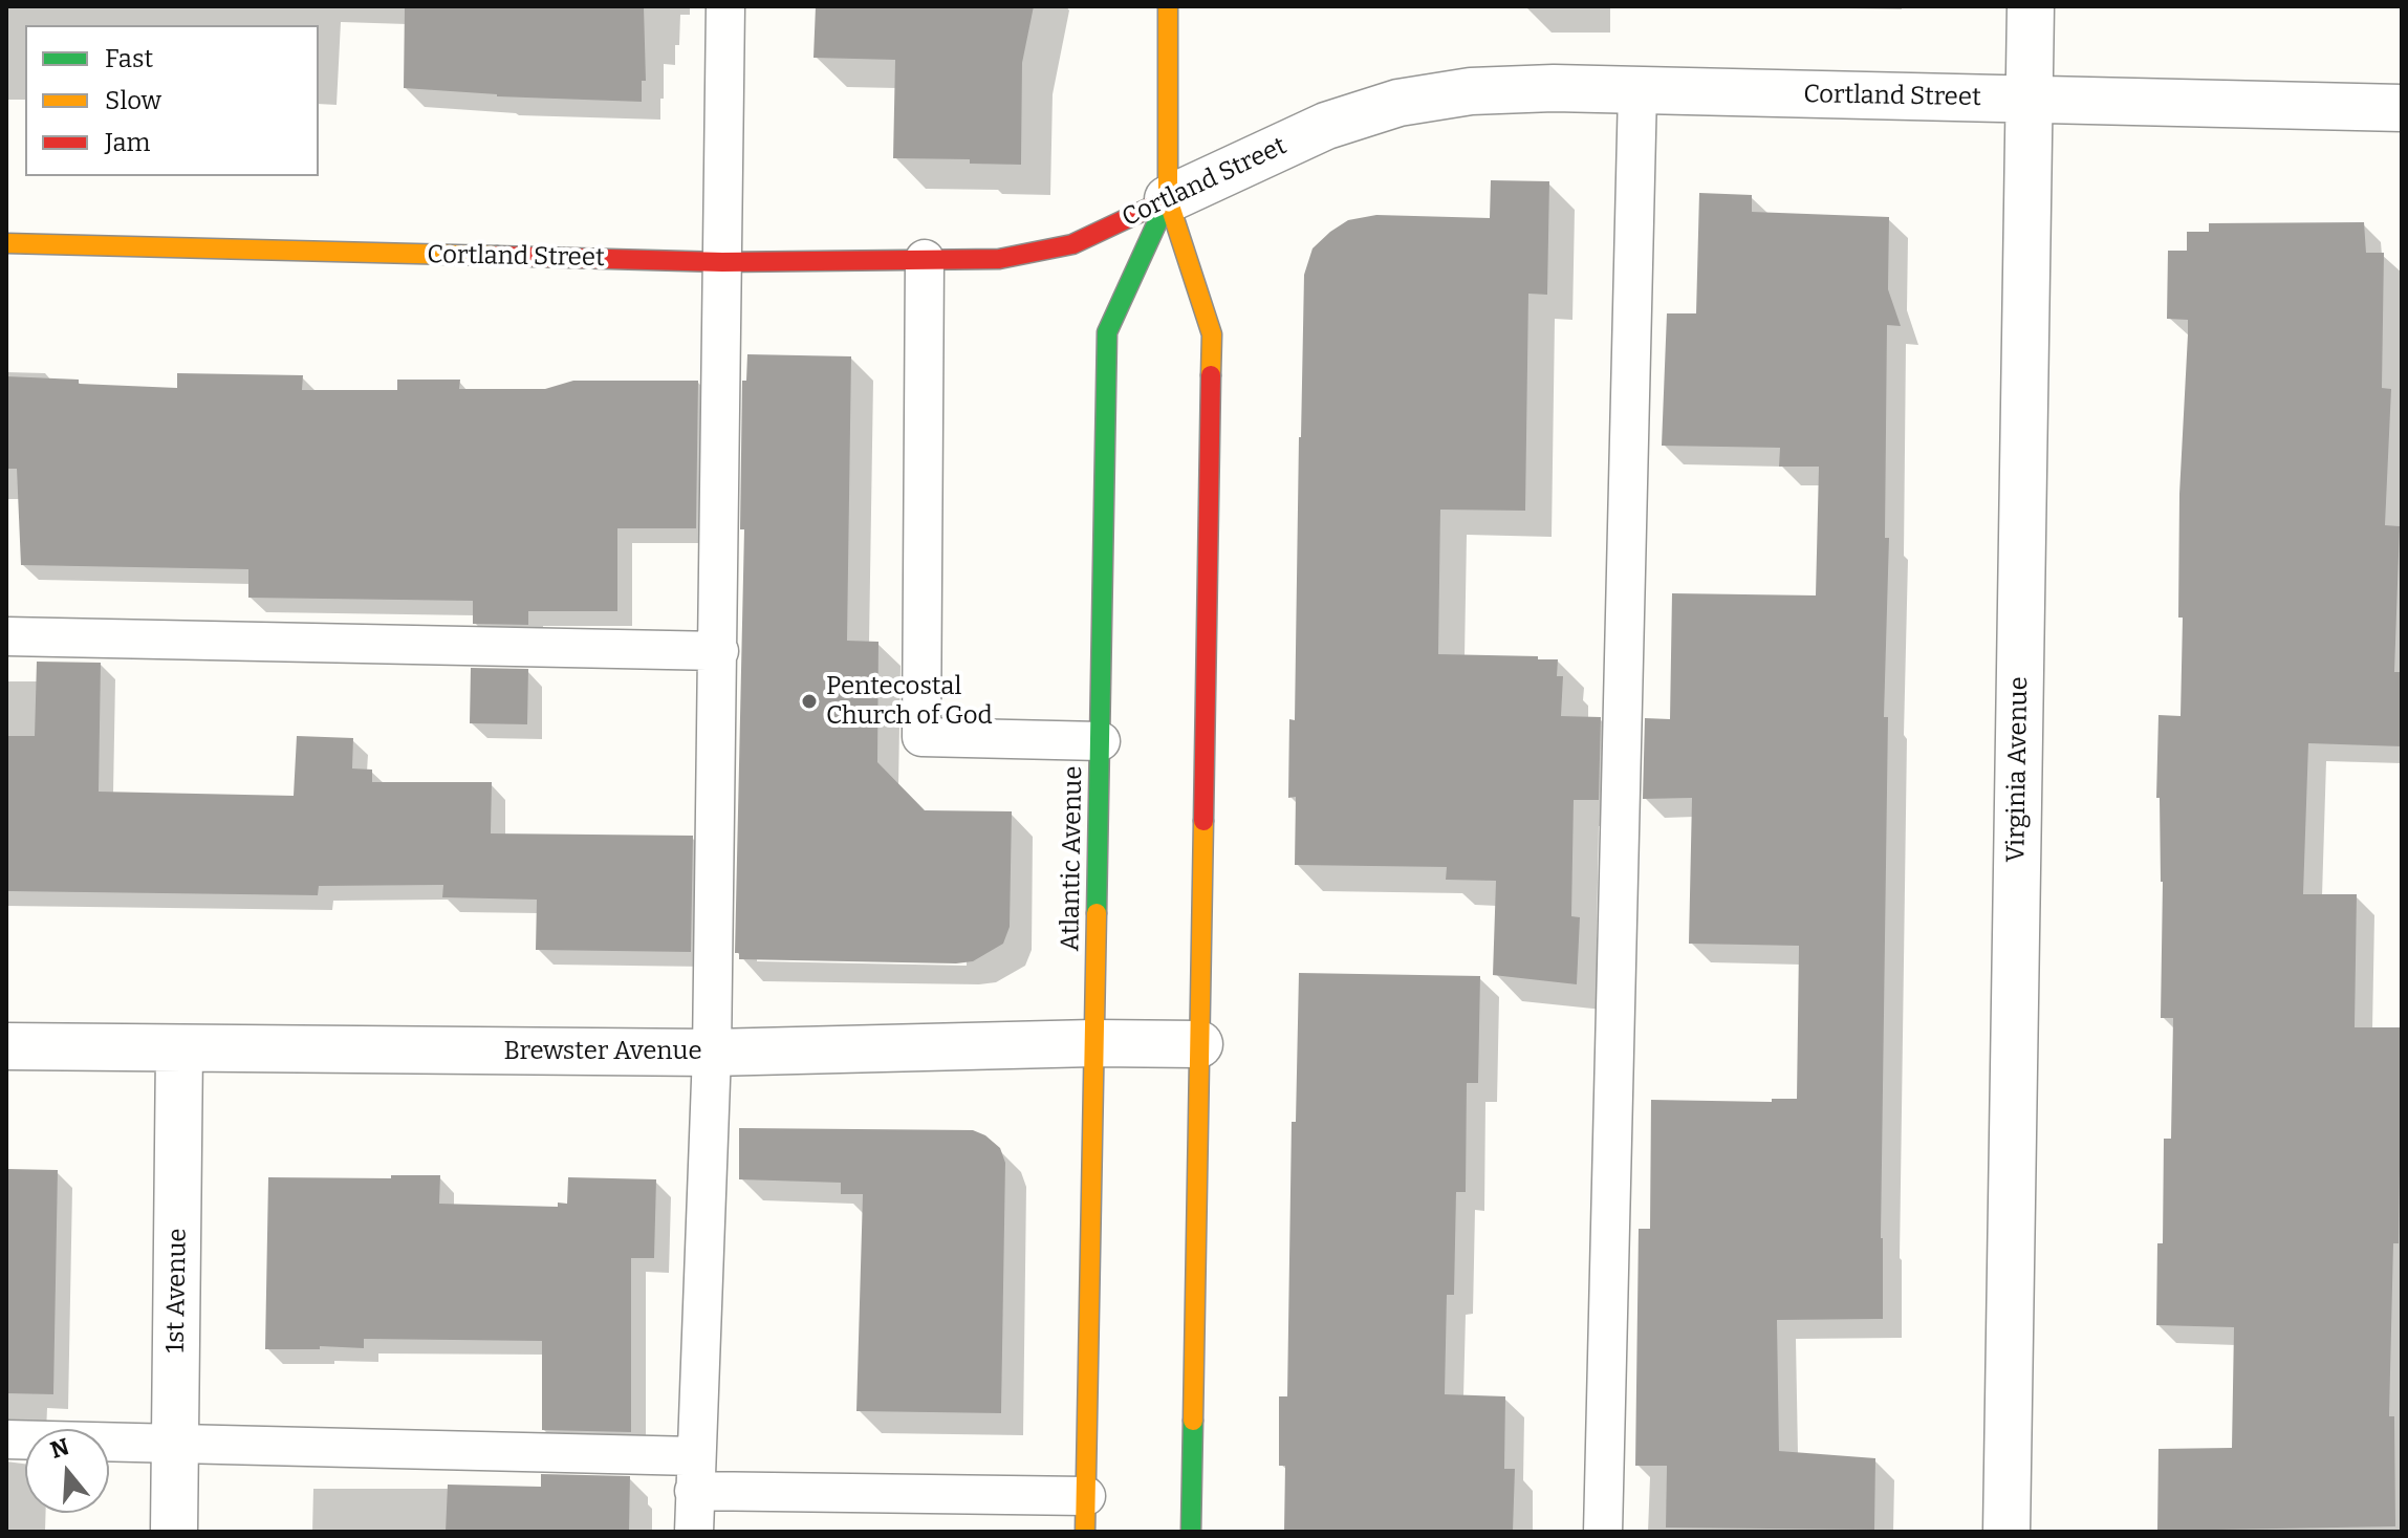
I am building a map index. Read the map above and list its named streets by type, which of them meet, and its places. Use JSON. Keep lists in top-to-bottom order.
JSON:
{
  "streets": {
    "main road": ["Cortland Street", "Atlantic Avenue"],
    "street": ["Virginia Avenue", "Brewster Avenue", "1st Avenue"]
  },
  "crossings": [
    ["Cortland Street", "Virginia Avenue"],
    ["Cortland Street", "Atlantic Avenue"],
    ["Atlantic Avenue", "Brewster Avenue"],
    ["Brewster Avenue", "1st Avenue"]
  ],
  "places": ["Pentecostal Church of God"],
  "legend": ["Fast", "Slow", "Jam"],
  "north": "top"
}
